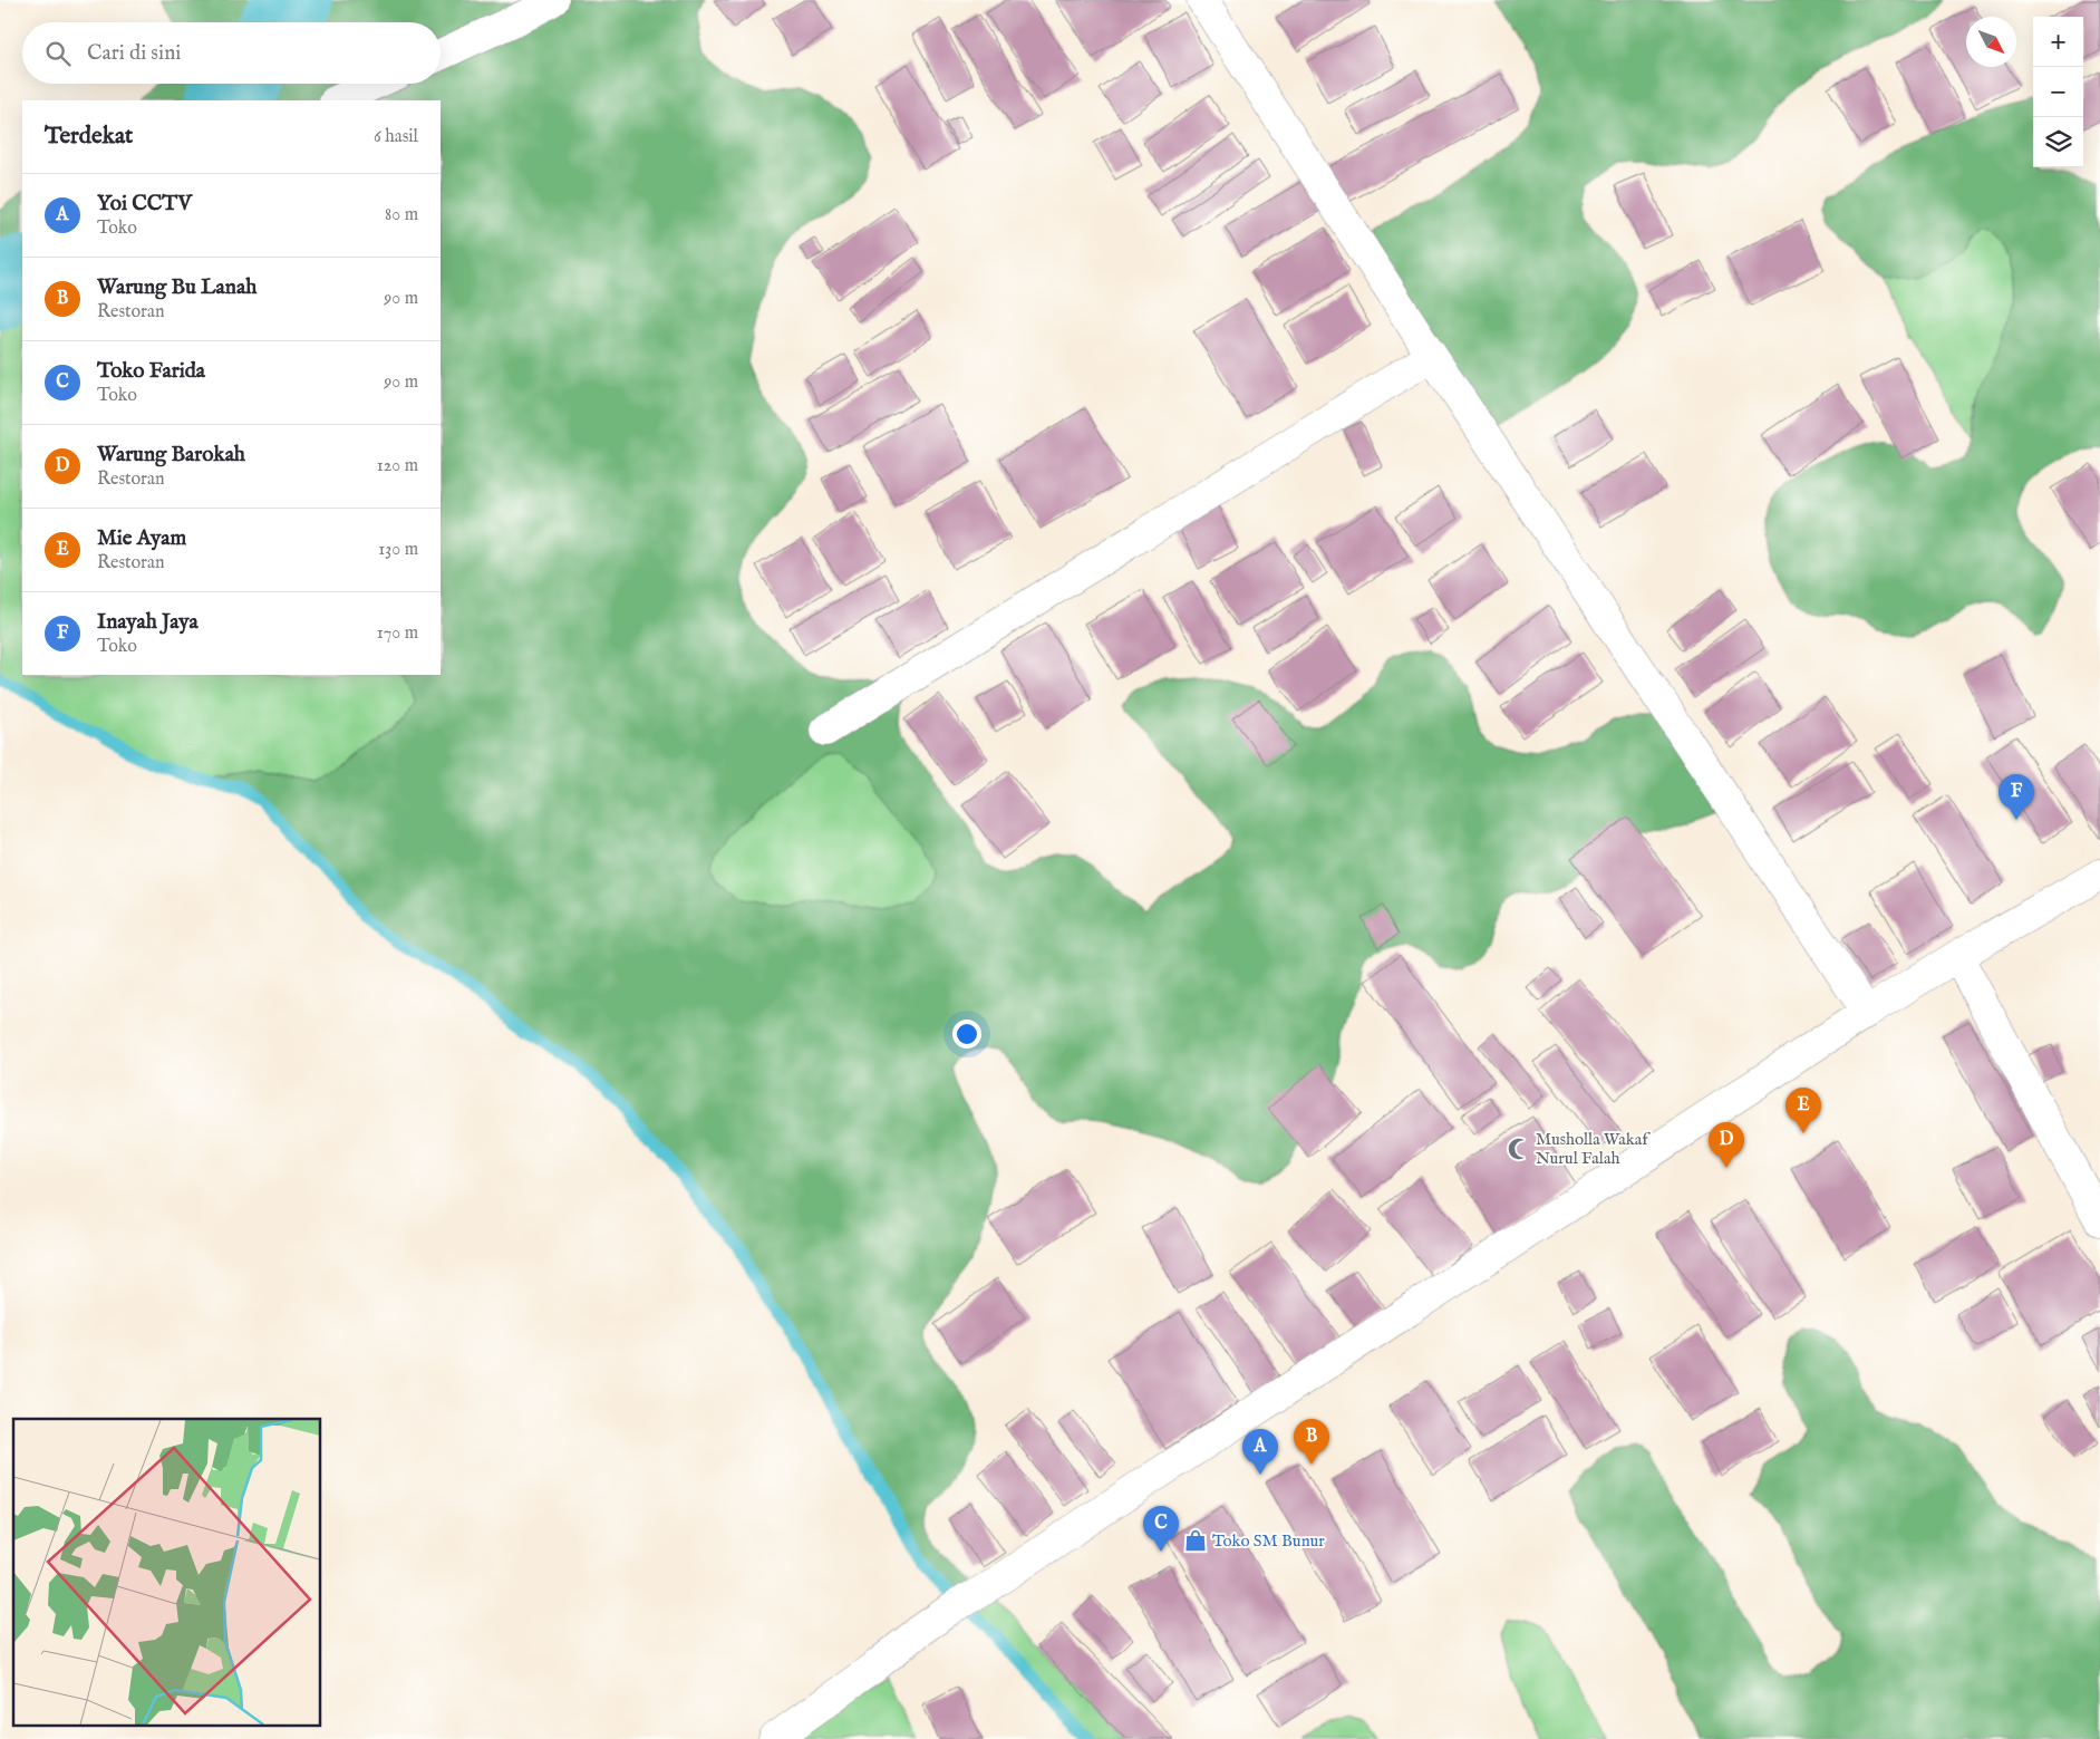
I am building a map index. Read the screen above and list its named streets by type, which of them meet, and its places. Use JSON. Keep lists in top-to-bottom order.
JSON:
{
  "places": {
    "mosque": ["Musholla Wakaf Nurul Falah"],
    "shop": ["Toko SM Bunur"]
  },
  "north": "bottom right",
  "page": {
    "map_buttons": ["+", "−"],
    "search": "Cari di sini",
    "heading": ["Terdekat", "6 hasil"],
    "list": [
      {
        "mark": "A",
        "name": "Yoi CCTV",
        "note": "Toko",
        "value": "80 m"
      },
      {
        "mark": "B",
        "name": "Warung Bu Lanah",
        "note": "Restoran",
        "value": "90 m"
      },
      {
        "mark": "C",
        "name": "Toko Farida",
        "note": "Toko",
        "value": "90 m"
      },
      {
        "mark": "D",
        "name": "Warung Barokah",
        "note": "Restoran",
        "value": "120 m"
      },
      {
        "mark": "E",
        "name": "Mie Ayam",
        "note": "Restoran",
        "value": "130 m"
      },
      {
        "mark": "F",
        "name": "Inayah Jaya",
        "note": "Toko",
        "value": "170 m"
      }
    ],
    "pins": [
      "F",
      "E",
      "D",
      "B",
      "A",
      "C"
    ]
  }
}
